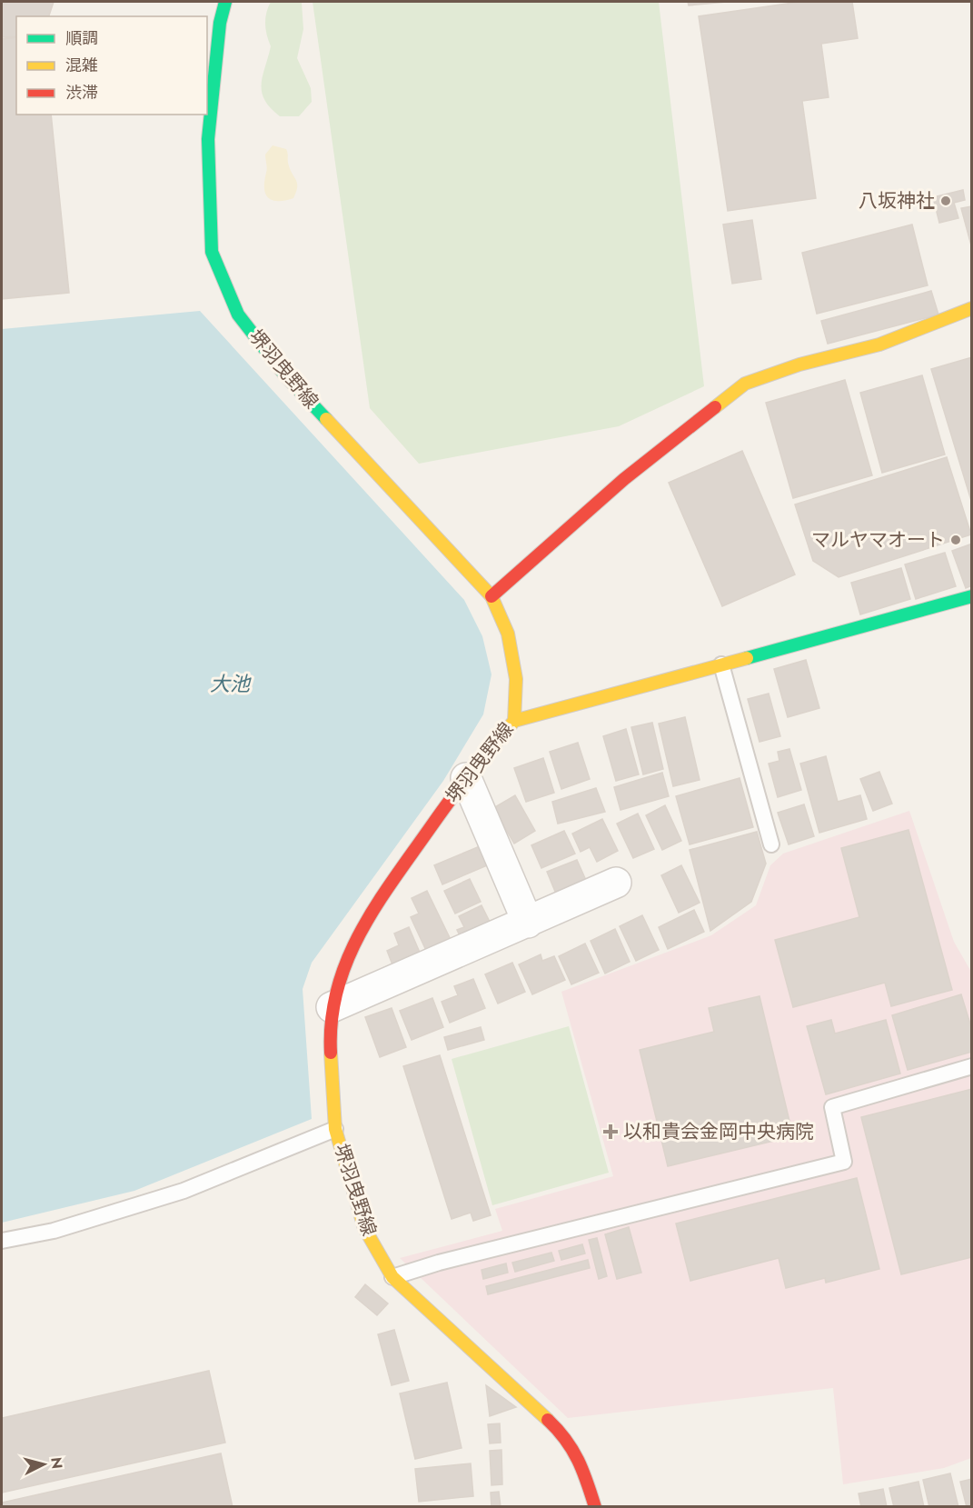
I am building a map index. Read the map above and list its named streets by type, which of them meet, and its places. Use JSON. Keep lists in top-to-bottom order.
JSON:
{
  "streets": {
    "main road": ["堺羽曳野線"]
  },
  "water": ["大池"],
  "places": {
    "other": ["八坂神社", "マルヤマオート"],
    "health": ["以和貴会金岡中央病院"]
  },
  "legend": ["順調", "混雑", "渋滞"],
  "north": "right"
}
